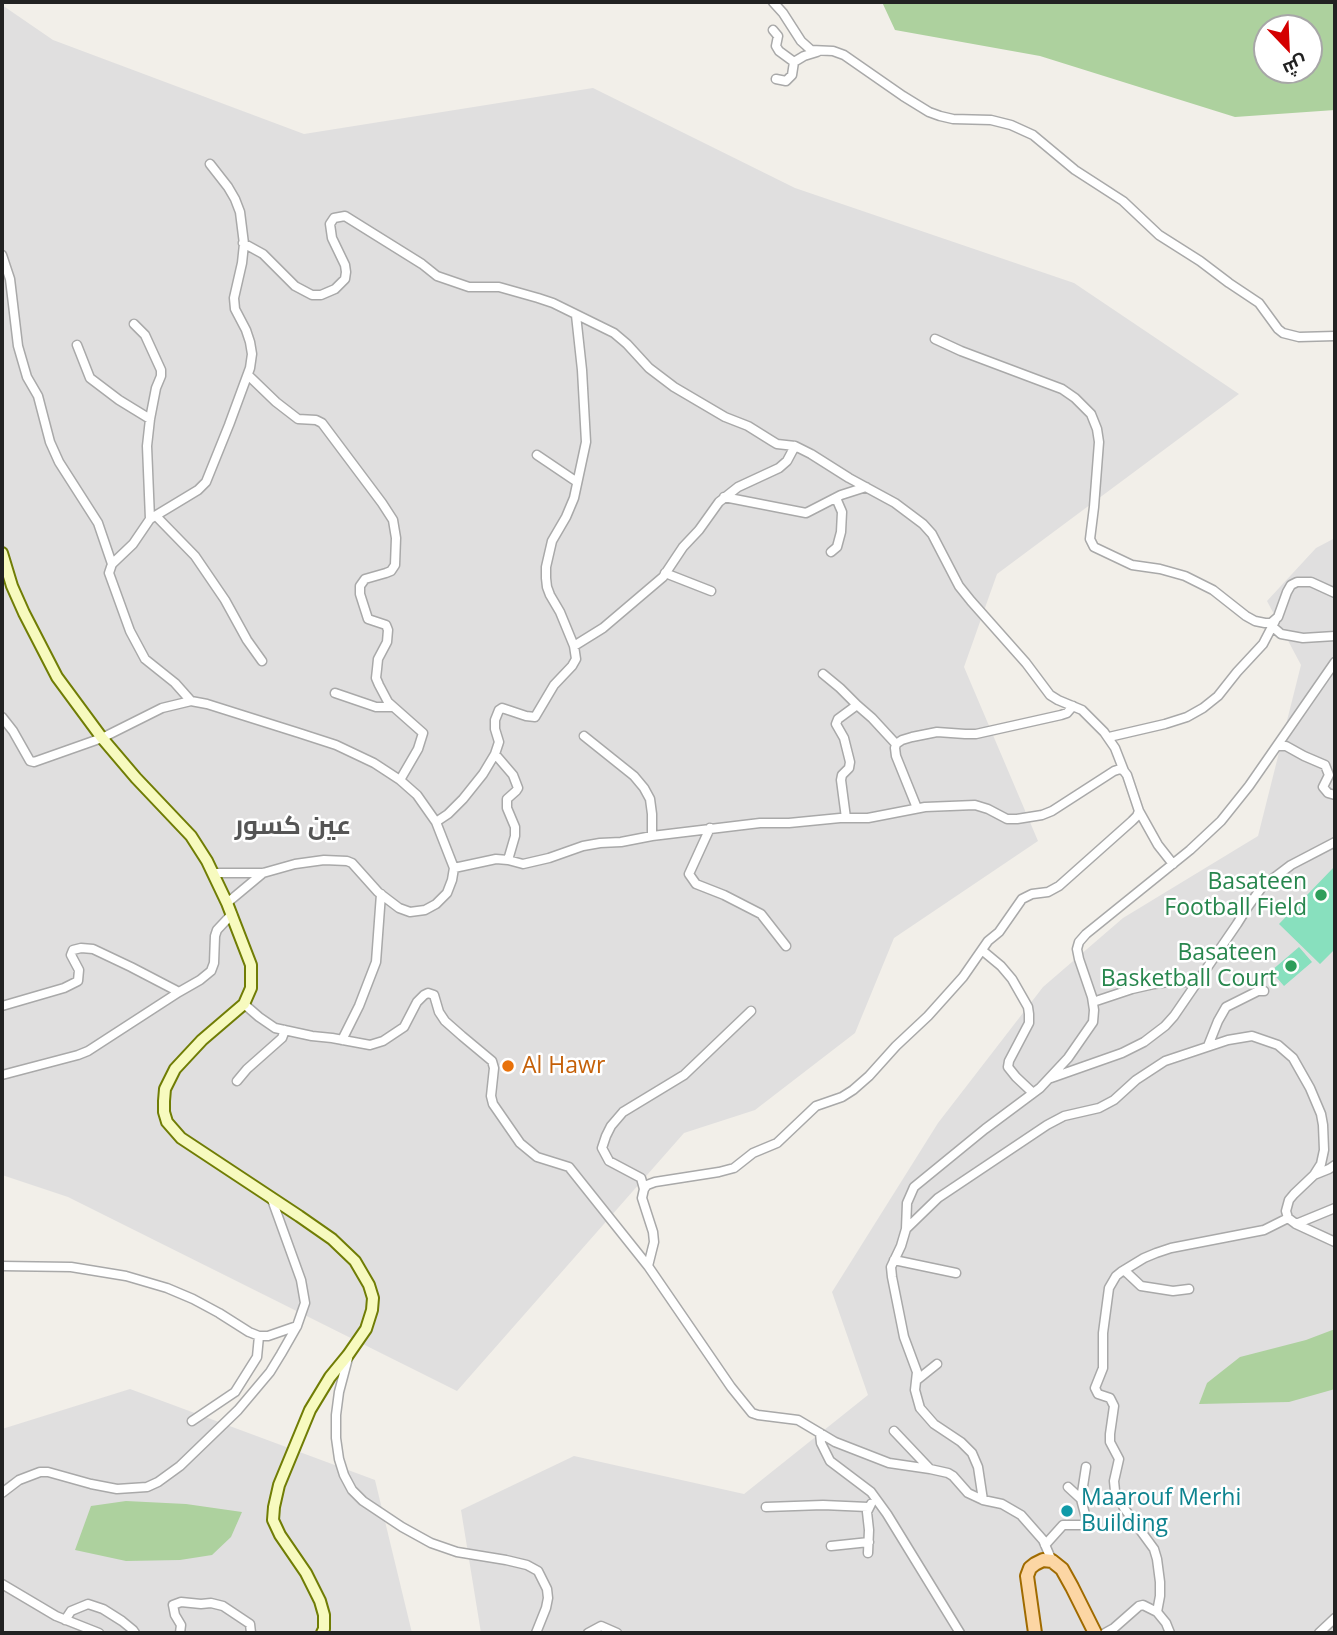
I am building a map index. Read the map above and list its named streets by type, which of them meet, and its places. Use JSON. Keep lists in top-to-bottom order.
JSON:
{
  "districts": ["عين كسور"],
  "places": [
    "Basateen Football Field",
    "Basateen Basketball Court",
    "Al Hawr",
    "Maarouf Merhi Building"
  ],
  "north": "bottom right"
}
